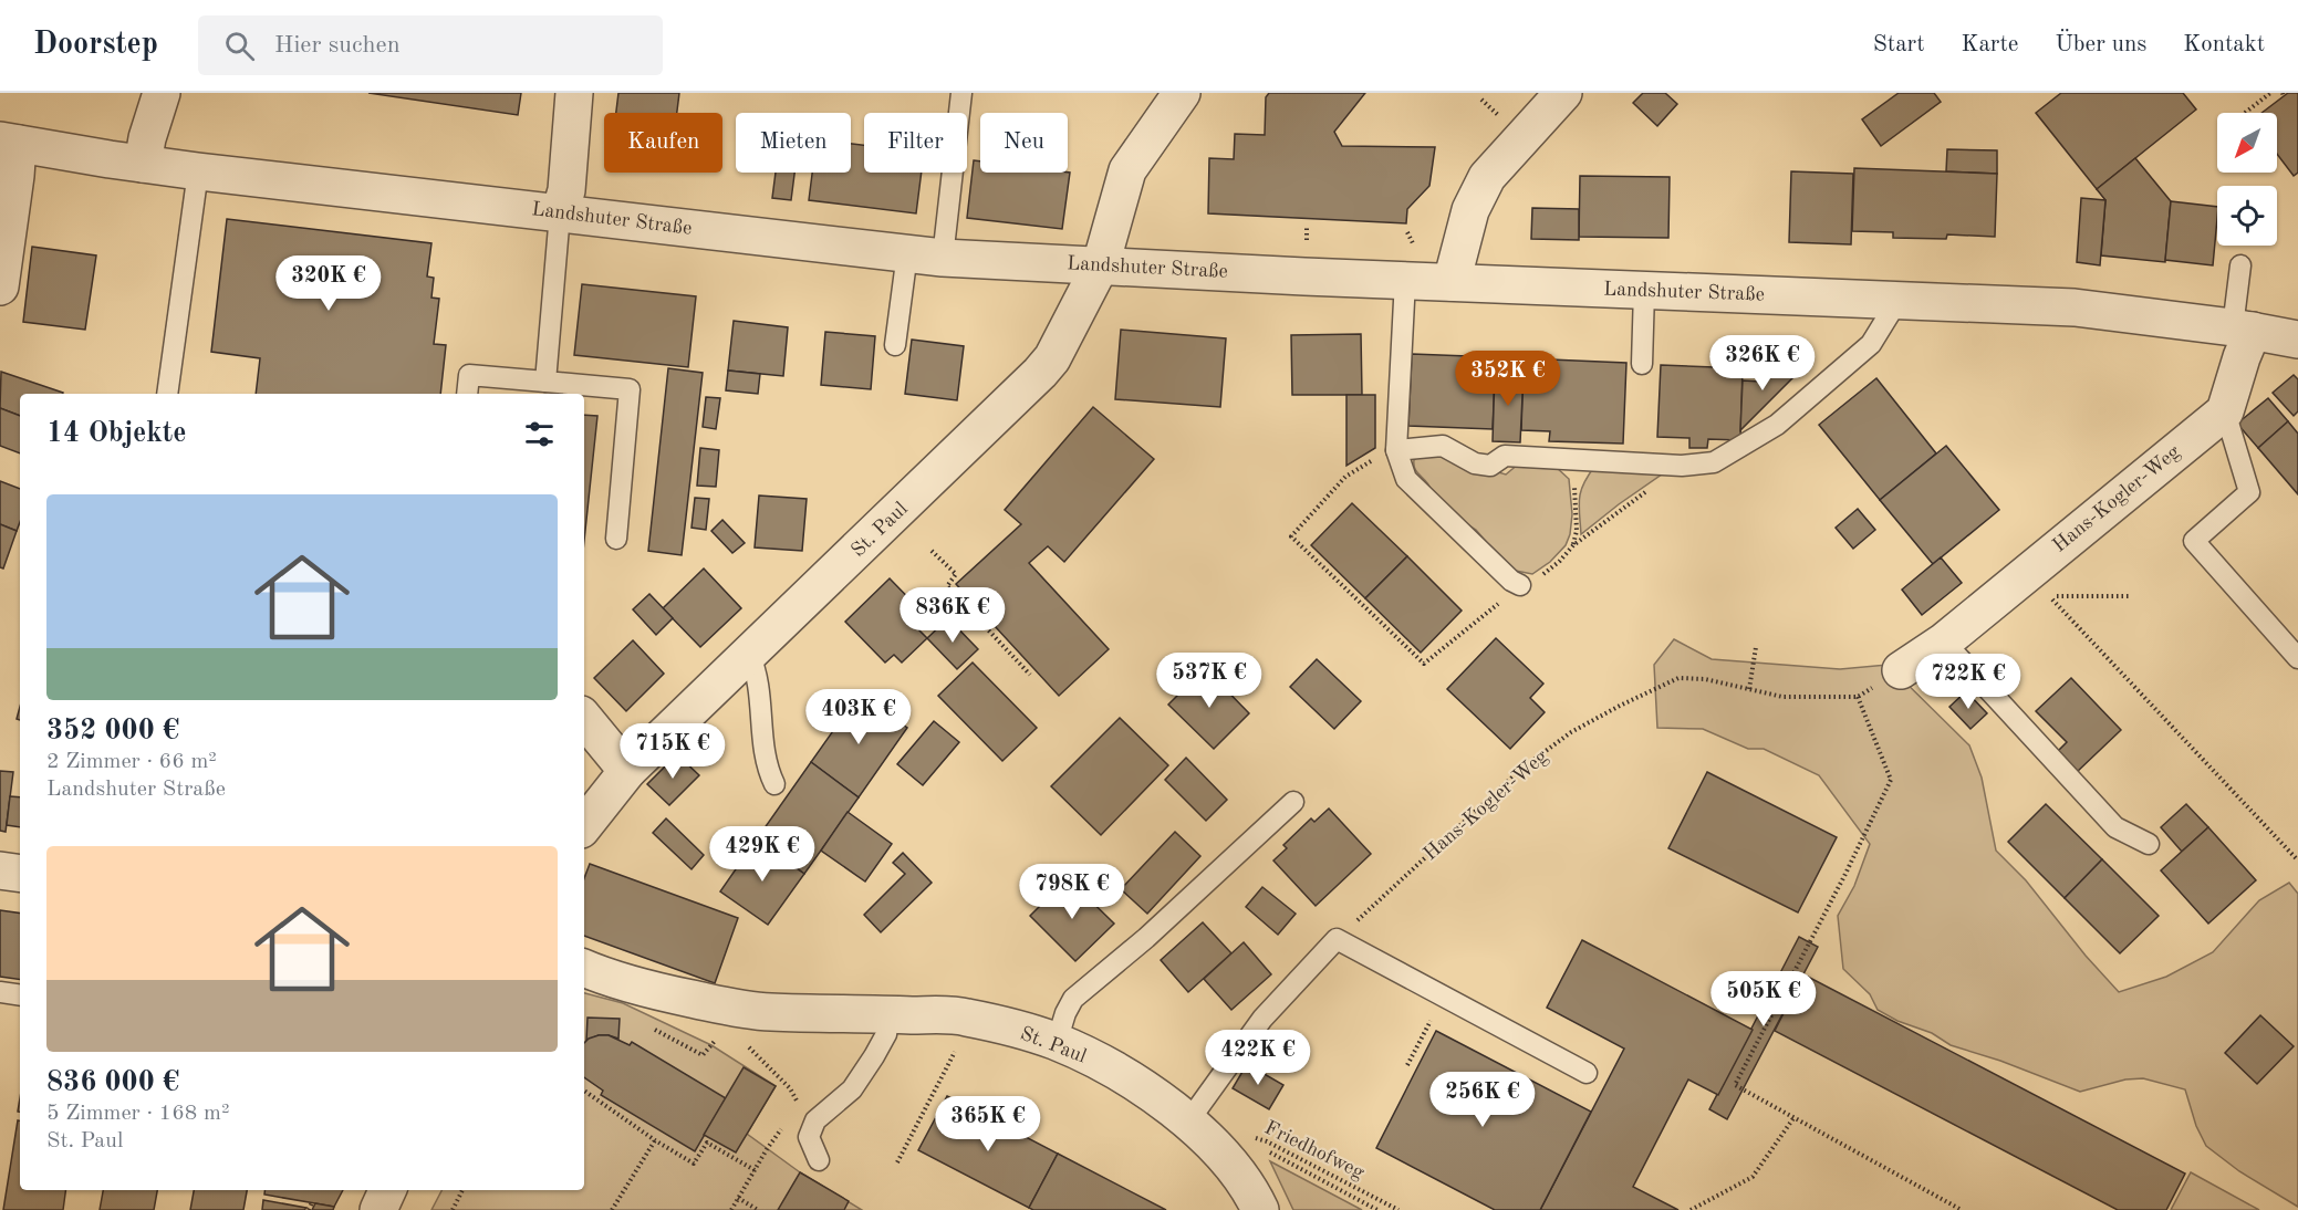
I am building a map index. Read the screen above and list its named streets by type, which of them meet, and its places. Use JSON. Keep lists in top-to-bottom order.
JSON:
{
  "streets": {
    "street": ["Landshuter Straße", "Hans-Kogler-Weg", "St. Paul"],
    "path": ["Friedhofweg"]
  },
  "crossings": [
    ["Landshuter Straße", "St. Paul"]
  ],
  "north": "bottom left",
  "page": {
    "header": "Doorstep",
    "search": "Hier suchen",
    "nav": [
      "Start",
      "Karte",
      "Über uns",
      "Kontakt"
    ],
    "chip": [
      "Kaufen",
      "Mieten",
      "Filter",
      "Neu"
    ],
    "price": [
      "320K €",
      "326K €",
      "352K €",
      "836K €",
      "537K €",
      "722K €",
      "403K €",
      "715K €",
      "429K €",
      "798K €",
      "505K €",
      "422K €",
      "256K €",
      "365K €"
    ],
    "heading": "14 Objekte",
    "list": [
      {
        "name": "352 000 €",
        "note": "2 Zimmer · 66 m² · Landshuter Straße"
      },
      {
        "name": "836 000 €",
        "note": "5 Zimmer · 168 m² · St. Paul"
      }
    ]
  }
}
